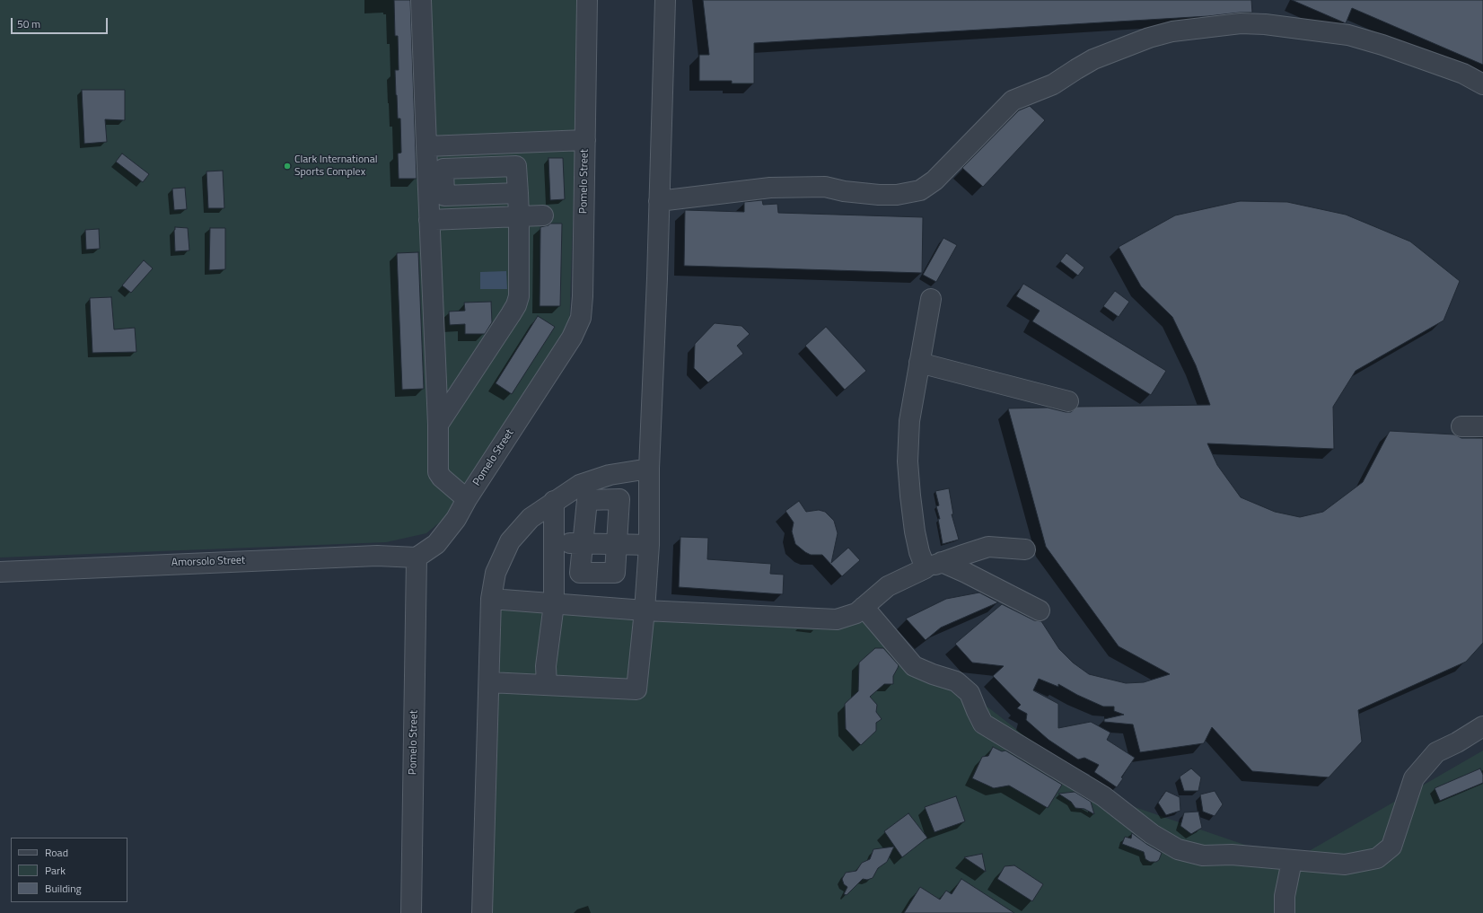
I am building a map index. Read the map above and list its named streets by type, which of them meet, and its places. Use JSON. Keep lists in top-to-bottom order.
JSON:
{
  "streets": {
    "street": ["Pomelo Street", "Amorsolo Street"]
  },
  "crossings": [
    ["Pomelo Street", "Amorsolo Street"]
  ],
  "places": ["Clark International Sports Complex"],
  "legend": ["Road", "Park", "Building"],
  "scale_bar": "50 m"
}
